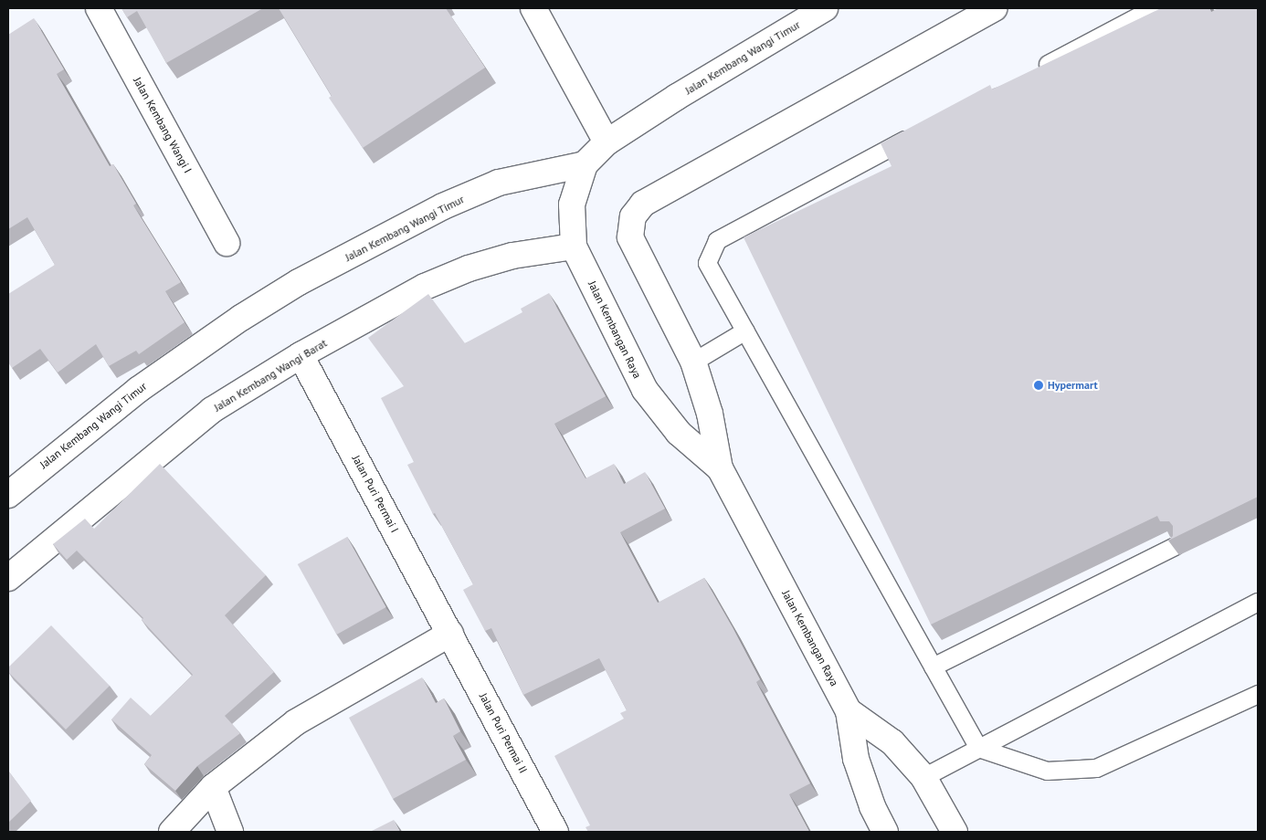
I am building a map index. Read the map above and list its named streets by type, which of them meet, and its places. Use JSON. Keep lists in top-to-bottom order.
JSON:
{
  "streets": {
    "street": [
      "Jalan Kembang Wangi Timur",
      "Jalan Kembang Wangi I",
      "Jalan Kembangan Raya",
      "Jalan Kembang Wangi Barat",
      "Jalan Puri Permai I",
      "Jalan Puri Permai II"
    ]
  },
  "crossings": [
    ["Jalan Kembang Wangi Timur", "Jalan Kembangan Raya"],
    ["Jalan Kembangan Raya", "Jalan Kembang Wangi Barat"],
    ["Jalan Kembang Wangi Barat", "Jalan Puri Permai I"],
    ["Jalan Puri Permai I", "Jalan Puri Permai II"]
  ],
  "places": ["Hypermart"]
}
